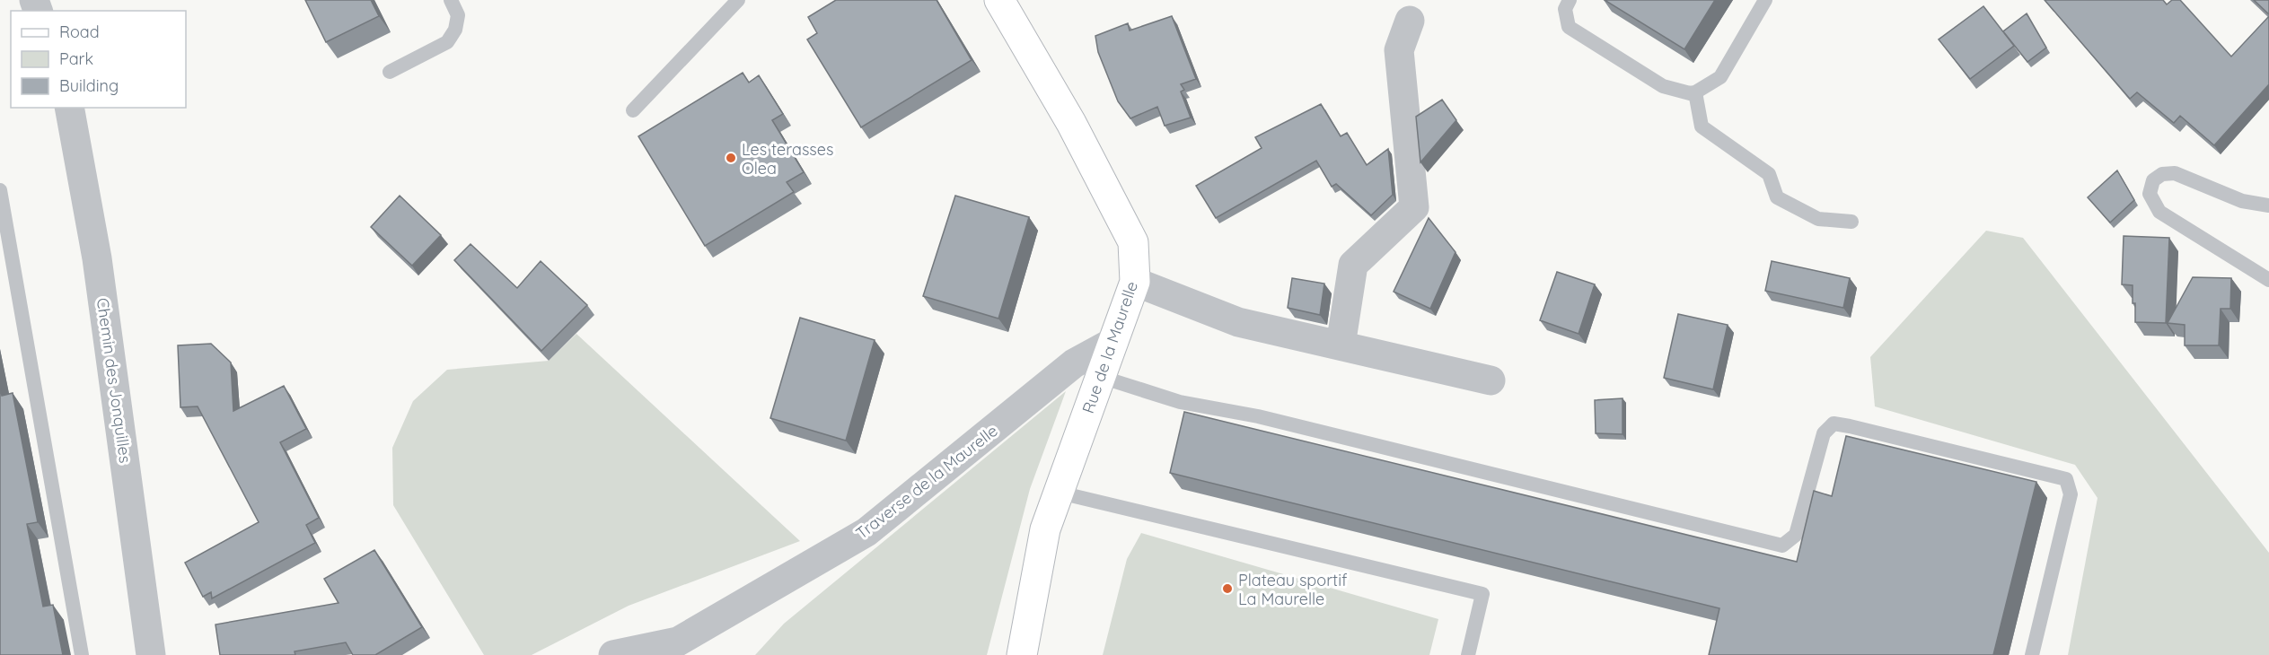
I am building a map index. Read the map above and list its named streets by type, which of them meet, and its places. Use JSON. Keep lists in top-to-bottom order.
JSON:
{
  "streets": {
    "street": ["Rue de la Maurelle", "Chemin des Jonquilles", "Traverse de la Maurelle"]
  },
  "crossings": [
    ["Rue de la Maurelle", "Traverse de la Maurelle"]
  ],
  "places": ["Les terasses Olea", "Plateau sportif La Maurelle"],
  "legend": ["Road", "Park", "Building"]
}
